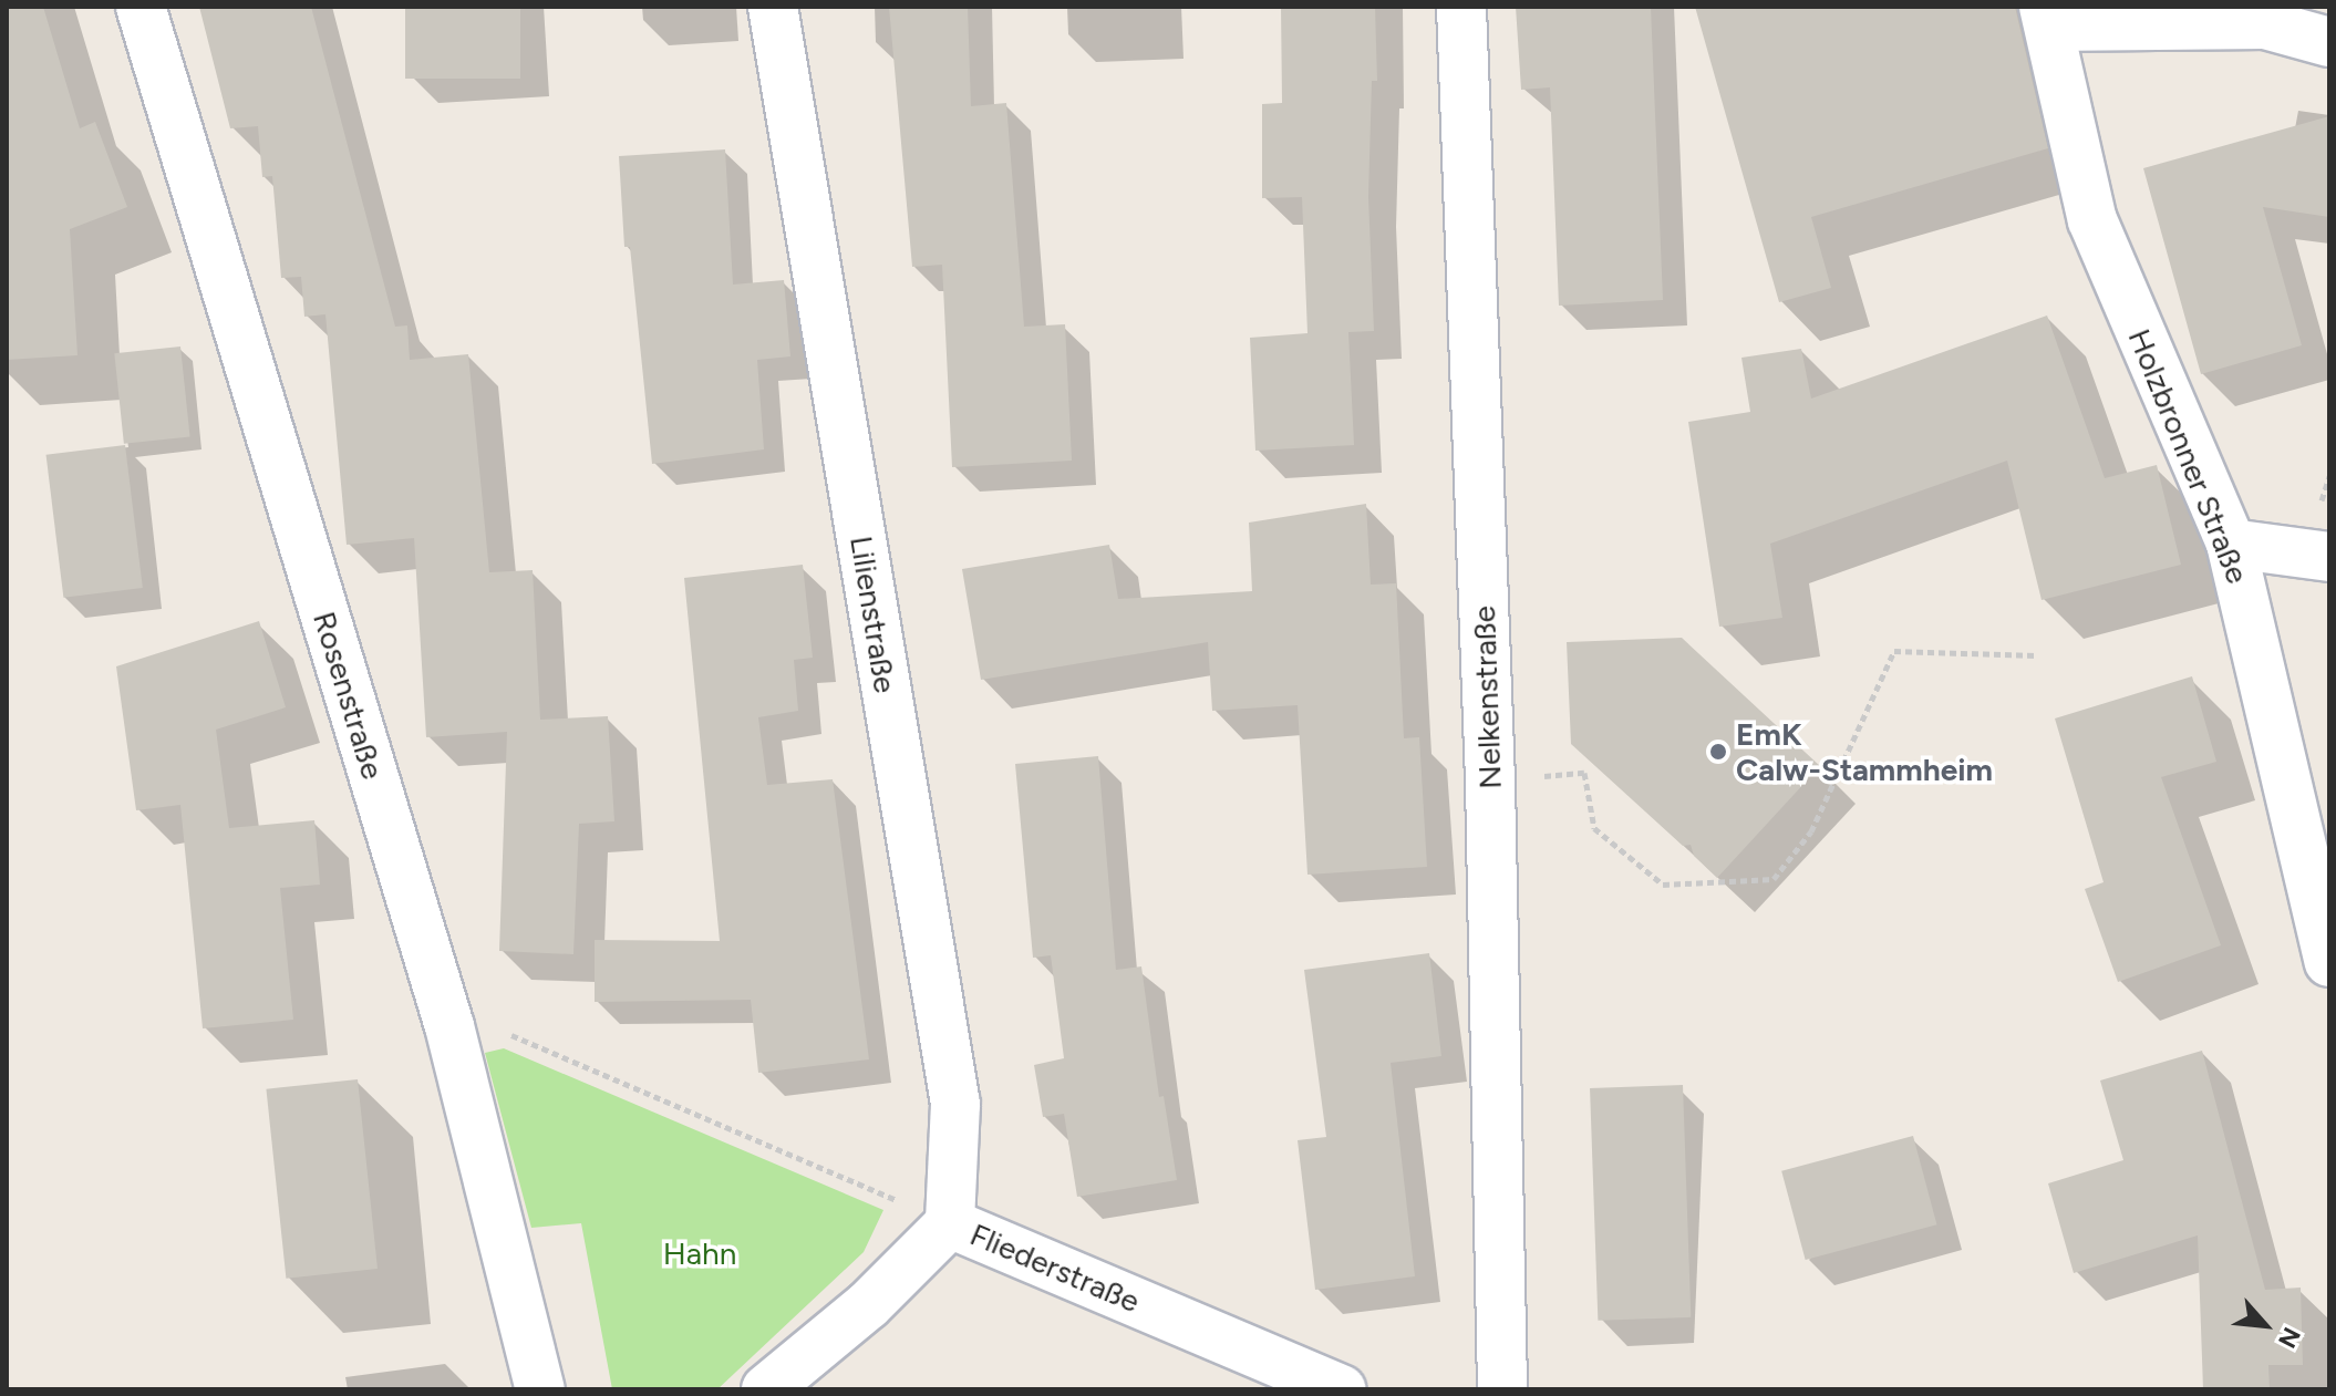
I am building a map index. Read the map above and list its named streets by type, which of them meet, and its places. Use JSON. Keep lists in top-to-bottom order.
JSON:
{
  "streets": {
    "street": [
      "Holzbronner Straße",
      "Lilienstraße",
      "Rosenstraße",
      "Nelkenstraße",
      "Fliederstraße"
    ]
  },
  "crossings": [
    ["Lilienstraße", "Fliederstraße"]
  ],
  "parks": ["Hahn"],
  "places": ["EmK Calw-Stammheim"],
  "north": "bottom right"
}
